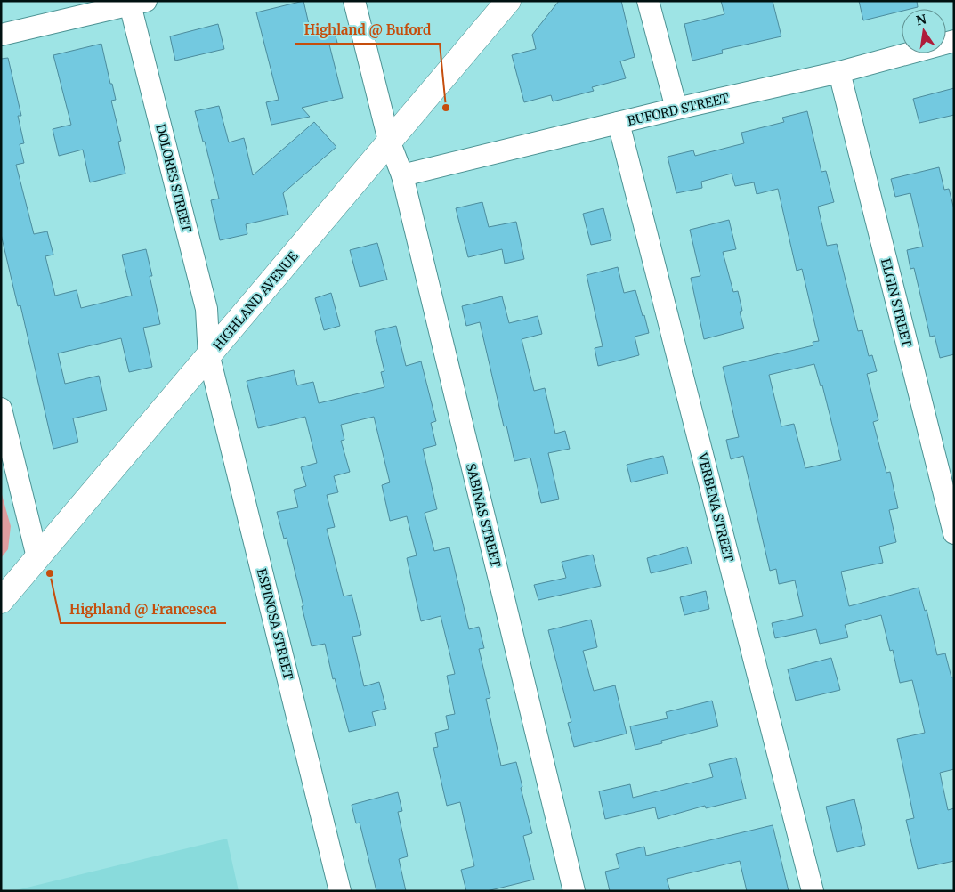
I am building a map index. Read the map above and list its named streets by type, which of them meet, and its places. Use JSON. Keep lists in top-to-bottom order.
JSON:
{
  "streets": {
    "street": [
      "BUFORD STREET",
      "DOLORES STREET",
      "HIGHLAND AVENUE",
      "ELGIN STREET",
      "VERBENA STREET",
      "SABINAS STREET",
      "ESPINOSA STREET"
    ]
  },
  "crossings": [
    ["BUFORD STREET", "ELGIN STREET"],
    ["BUFORD STREET", "VERBENA STREET"],
    ["BUFORD STREET", "SABINAS STREET"],
    ["DOLORES STREET", "HIGHLAND AVENUE"],
    ["DOLORES STREET", "ESPINOSA STREET"],
    ["HIGHLAND AVENUE", "SABINAS STREET"],
    ["HIGHLAND AVENUE", "ESPINOSA STREET"]
  ],
  "places": ["Highland @ Buford", "Highland @ Francesca"],
  "north": "top"
}
